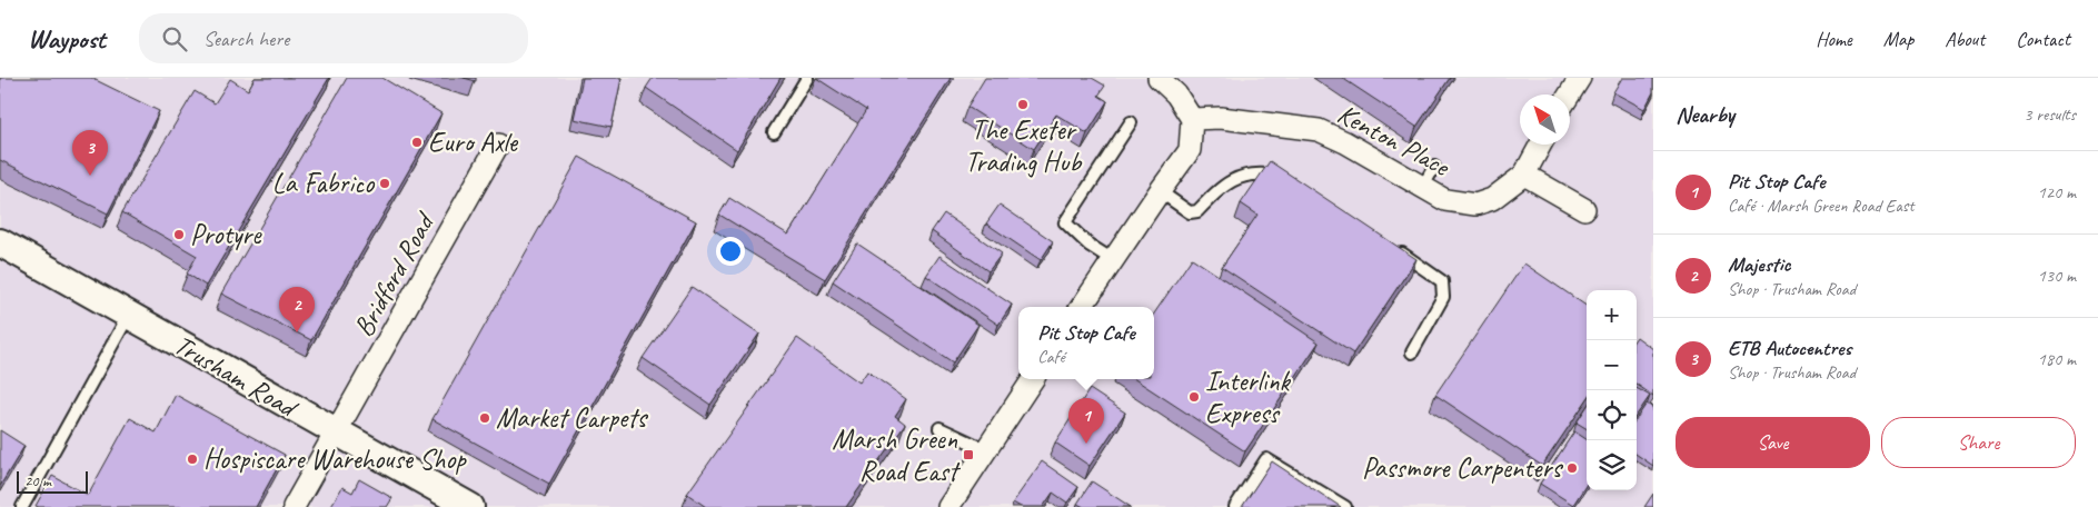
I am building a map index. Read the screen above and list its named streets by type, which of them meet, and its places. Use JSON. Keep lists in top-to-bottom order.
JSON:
{
  "streets": {
    "street": ["Kenton Place", "Bridford Road", "Trusham Road"]
  },
  "crossings": [
    ["Bridford Road", "Trusham Road"]
  ],
  "places": {
    "other": [
      "The Exeter Trading Hub",
      "Euro Axle",
      "La Fabrico",
      "Protyre",
      "Interlink Express",
      "Market Carpets",
      "Hospiscare Warehouse Shop",
      "Passmore Carpenters"
    ],
    "transit": ["Marsh Green Road East"]
  },
  "scale_bar": "20 m",
  "north": "top left",
  "page": {
    "header": "Waypost",
    "search": "Search here",
    "nav": [
      "Home",
      "Map",
      "About",
      "Contact"
    ],
    "heading": ["Nearby", "3 results"],
    "pins": ["3", "2", "1"],
    "list": [
      {
        "mark": "1",
        "name": "Pit Stop Cafe",
        "note": "Café · Marsh Green Road East",
        "value": "120 m"
      },
      {
        "mark": "2",
        "name": "Majestic",
        "note": "Shop · Trusham Road",
        "value": "130 m"
      },
      {
        "mark": "3",
        "name": "ETB Autocentres",
        "note": "Shop · Trusham Road",
        "value": "180 m"
      }
    ],
    "map_buttons": ["+", "−"],
    "popup": ["Pit Stop Cafe", "Café"],
    "buttons": ["Save", "Share"],
    "scale": "20 m"
  }
}
